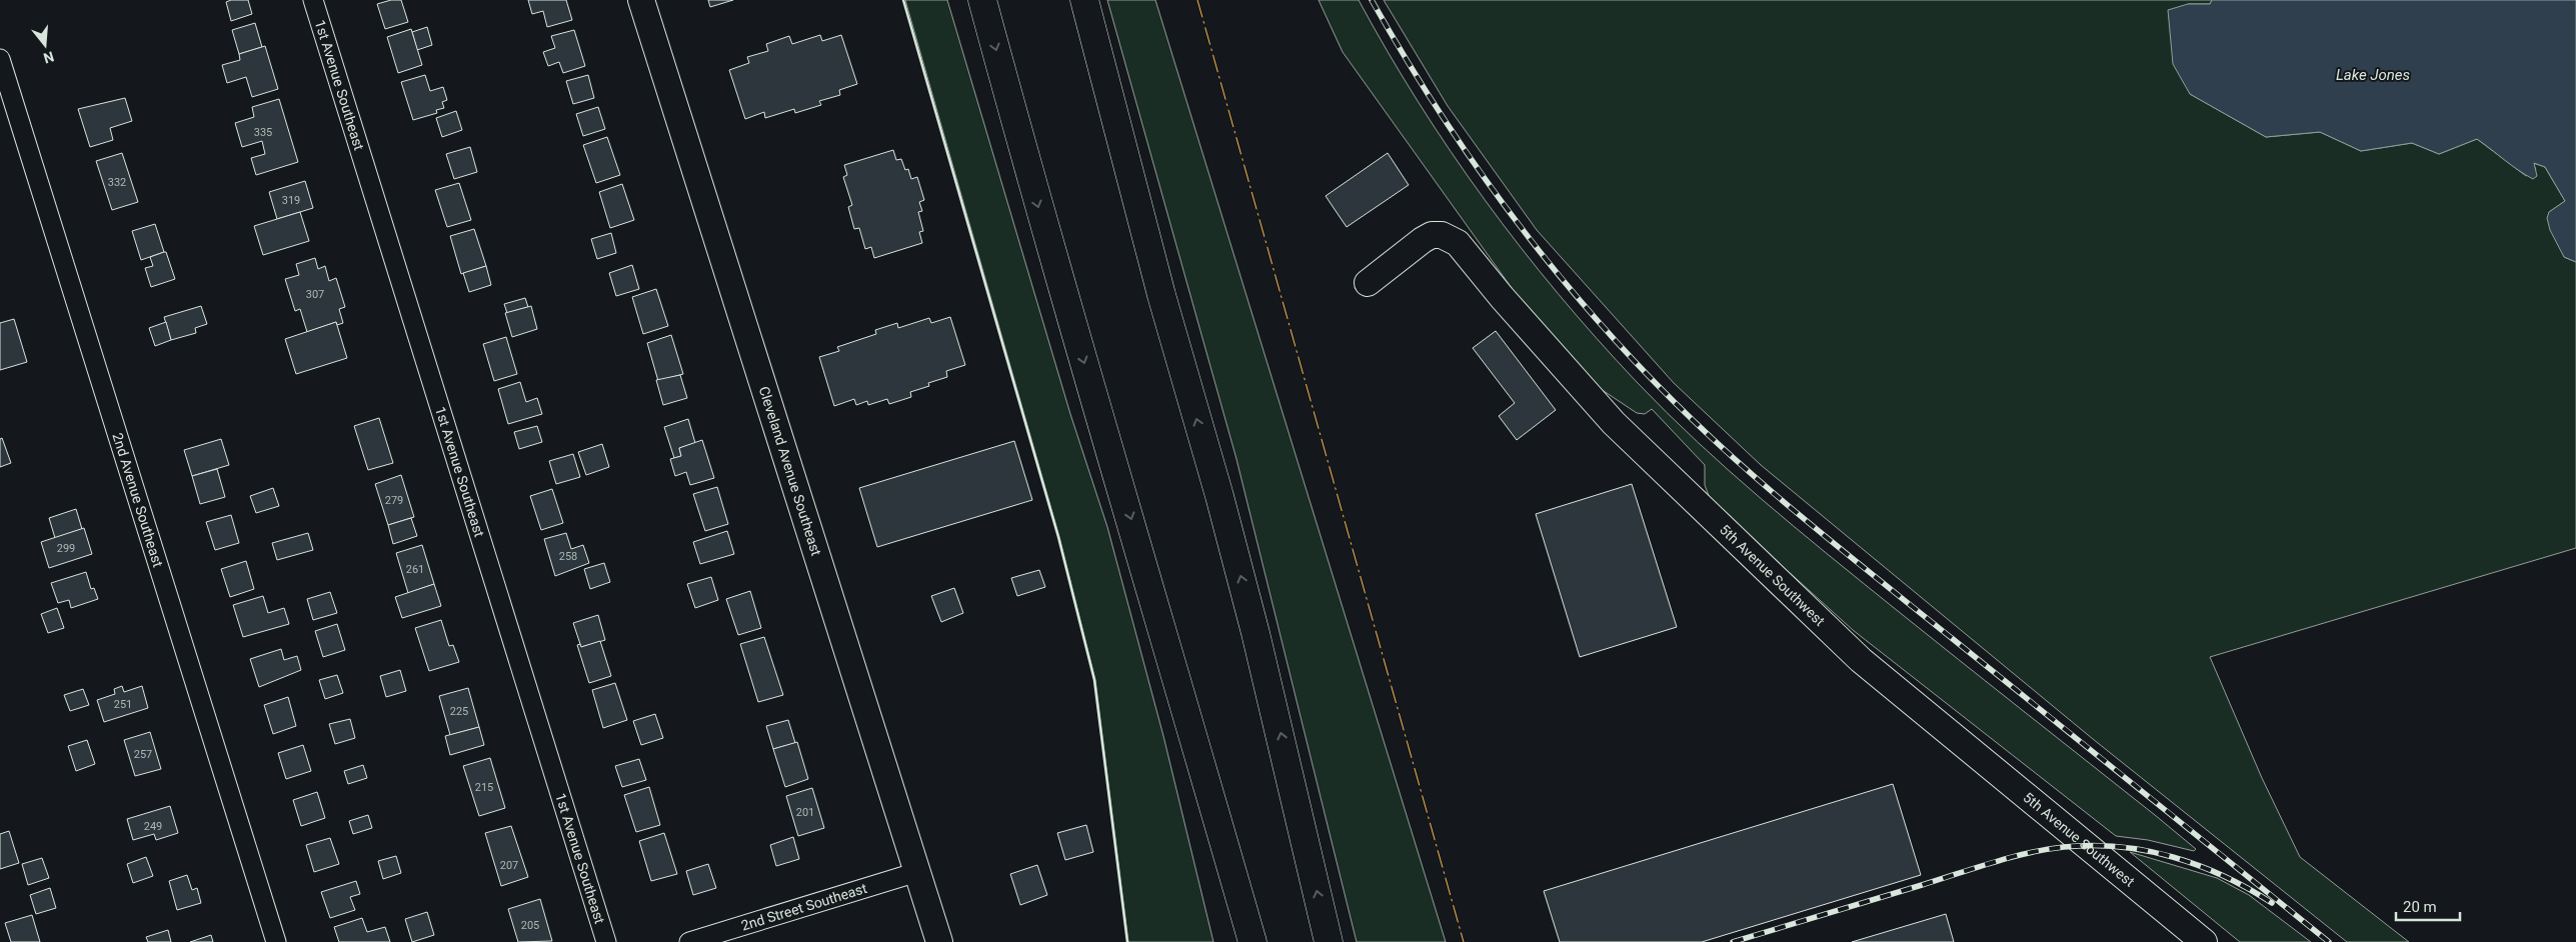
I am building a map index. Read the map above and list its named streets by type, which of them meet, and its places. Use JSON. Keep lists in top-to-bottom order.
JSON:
{
  "streets": {
    "street": [
      "1st Avenue Southeast",
      "Cleveland Avenue Southeast",
      "2nd Avenue Southeast",
      "5th Avenue Southwest",
      "2nd Street Southeast"
    ]
  },
  "crossings": [
    ["Cleveland Avenue Southeast", "2nd Street Southeast"]
  ],
  "water": ["Lake Jones"],
  "house_numbers": [
    "335",
    "332",
    "319",
    "307",
    "279",
    "299",
    "258",
    "261",
    "251",
    "225",
    "257",
    "215",
    "201",
    "249",
    "207",
    "205"
  ],
  "scale_bar": "20 m",
  "north": "bottom"
}
